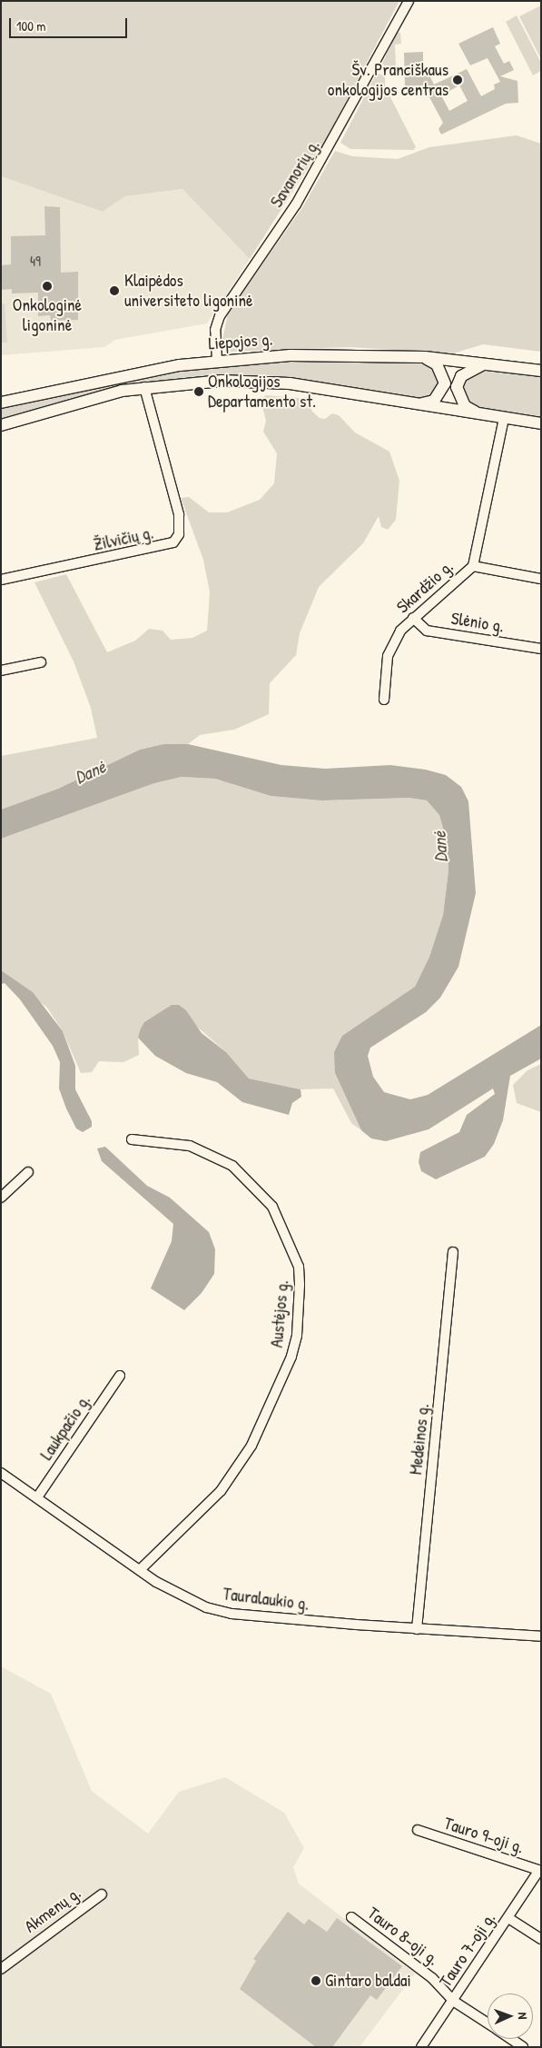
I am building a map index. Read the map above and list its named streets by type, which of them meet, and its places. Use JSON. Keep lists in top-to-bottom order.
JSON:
{
  "streets": {
    "main road": ["Liepojos g."],
    "street": [
      "Savanorių g.",
      "Žilvičių g.",
      "Skardžio g.",
      "Slėnio g.",
      "Austėjos g.",
      "Laukpačio g.",
      "Medeinos g.",
      "Tauralaukio g.",
      "Tauro 9-oji g.",
      "Akmenų g.",
      "Tauro 8-oji g.",
      "Tauro 7-oji g."
    ]
  },
  "crossings": [
    ["Savanorių g.", "Liepojos g."],
    ["Skardžio g.", "Slėnio g."],
    ["Austėjos g.", "Tauralaukio g."],
    ["Laukpačio g.", "Tauralaukio g."],
    ["Medeinos g.", "Tauralaukio g."],
    ["Tauro 9-oji g.", "Tauro 7-oji g."],
    ["Tauro 8-oji g.", "Tauro 7-oji g."]
  ],
  "water": ["Danė"],
  "places": [
    "Šv. Pranciškaus onkologijos centras",
    "Onkologinė ligoninė",
    "Klaipėdos universiteto ligoninė",
    "Onkologijos Departamento st.",
    "Gintaro baldai"
  ],
  "house_numbers": ["49"],
  "scale_bar": "100 m",
  "north": "right"
}
